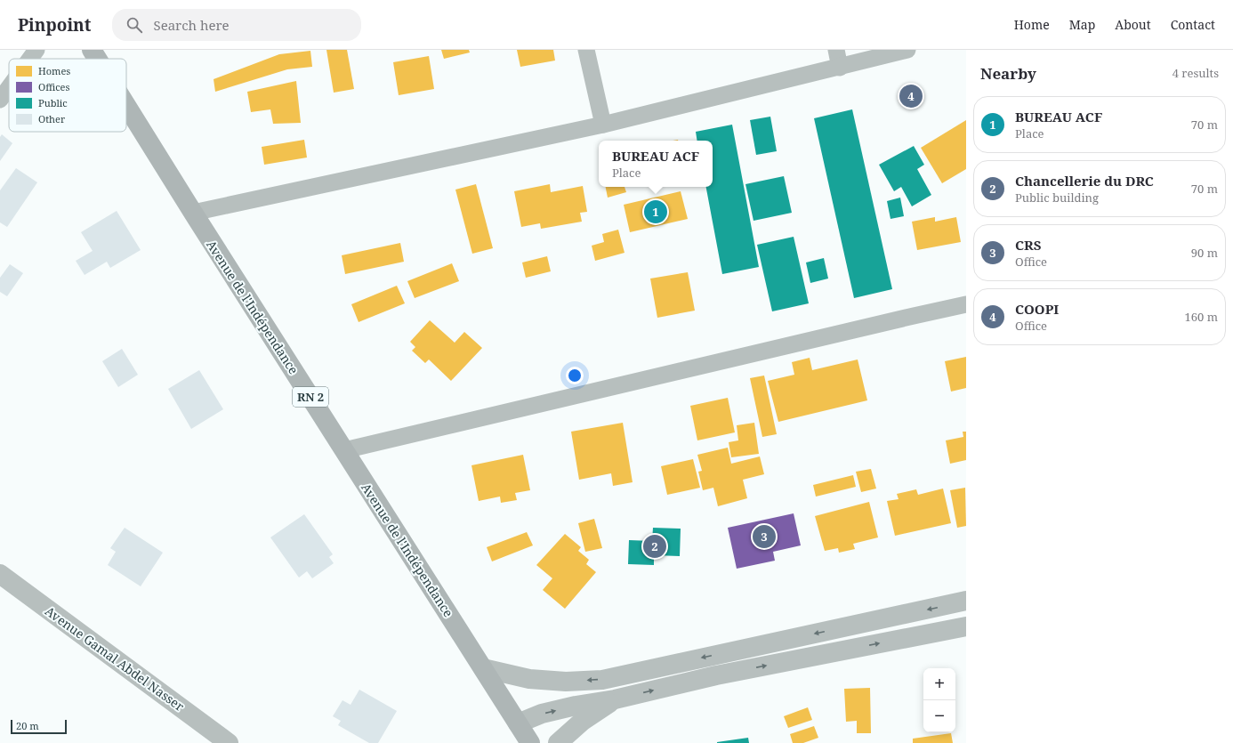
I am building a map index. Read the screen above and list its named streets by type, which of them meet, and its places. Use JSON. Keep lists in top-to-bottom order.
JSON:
{
  "streets": {
    "main road": ["Avenue de l'Indépendance", "RN 2"],
    "street": ["Avenue Gamal Abdel Nasser"]
  },
  "legend": [
    "Homes",
    "Offices",
    "Public",
    "Other"
  ],
  "scale_bar": "20 m",
  "page": {
    "header": "Pinpoint",
    "search": "Search here",
    "nav": [
      "Home",
      "Map",
      "About",
      "Contact"
    ],
    "heading": ["Nearby", "4 results"],
    "pins": [
      "4",
      "1",
      "3",
      "2"
    ],
    "list": [
      {
        "mark": "1",
        "name": "BUREAU ACF",
        "note": "Place",
        "value": "70 m"
      },
      {
        "mark": "2",
        "name": "Chancellerie du DRC",
        "note": "Public building",
        "value": "70 m"
      },
      {
        "mark": "3",
        "name": "CRS",
        "note": "Office",
        "value": "90 m"
      },
      {
        "mark": "4",
        "name": "COOPI",
        "note": "Office",
        "value": "160 m"
      }
    ],
    "popup": ["BUREAU ACF", "Place"],
    "map_buttons": ["+", "−"],
    "scale": "20 m"
  }
}
